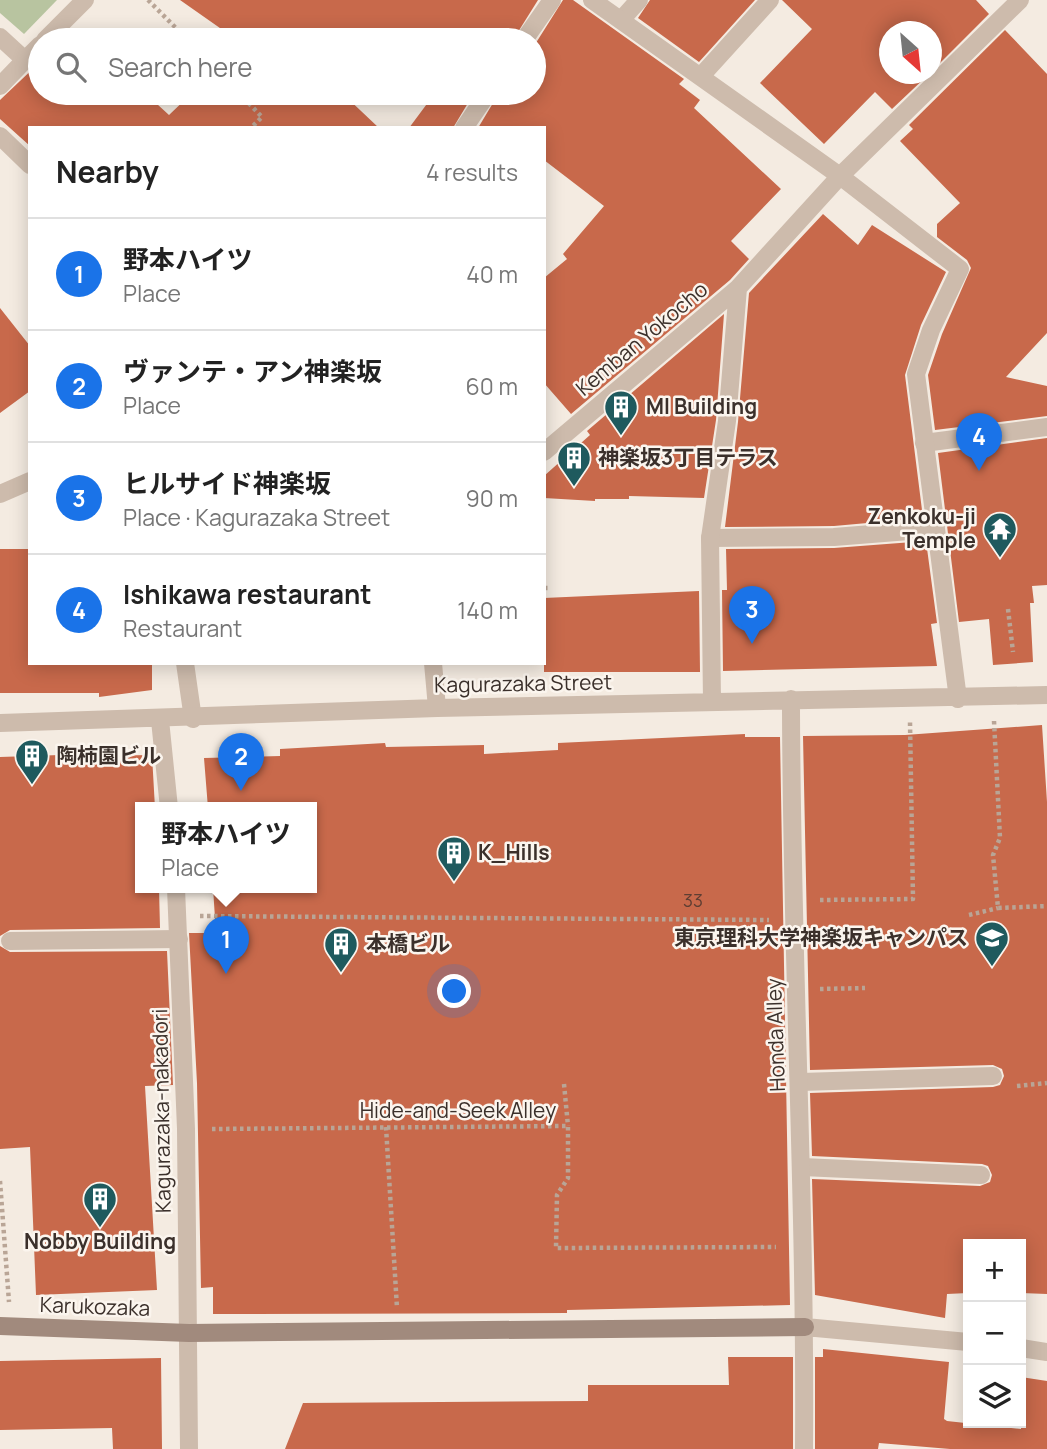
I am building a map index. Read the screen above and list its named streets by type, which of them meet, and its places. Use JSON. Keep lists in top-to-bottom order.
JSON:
{
  "streets": {
    "street": [
      "Kemban Yokocho",
      "Kagurazaka Street",
      "Honda Alley",
      "Kagurazaka-nakadori",
      "Karukozaka"
    ],
    "path": ["Hide-and-Seek Alley"]
  },
  "crossings": [
    ["Kagurazaka Street", "Honda Alley"],
    ["Honda Alley", "Hide-and-Seek Alley"],
    ["Honda Alley", "Karukozaka"],
    ["Kagurazaka-nakadori", "Hide-and-Seek Alley"],
    ["Kagurazaka-nakadori", "Karukozaka"]
  ],
  "places": {
    "building": [
      "MI Building",
      "神楽坂3丁目テラス",
      "陶柿園ビル",
      "K_Hills",
      "本橋ビル",
      "Nobby Building"
    ],
    "temple": ["Zenkoku-ji Temple"],
    "school or university": ["東京理科大学神楽坂キャンパス"]
  },
  "house_numbers": ["33"],
  "north": "bottom right",
  "page": {
    "search": "Search here",
    "heading": ["Nearby", "4 results"],
    "list": [
      {
        "mark": "1",
        "name": "野本ハイツ",
        "note": "Place",
        "value": "40 m"
      },
      {
        "mark": "2",
        "name": "ヴァンテ・アン神楽坂",
        "note": "Place",
        "value": "60 m"
      },
      {
        "mark": "3",
        "name": "ヒルサイド神楽坂",
        "note": "Place · Kagurazaka Street",
        "value": "90 m"
      },
      {
        "mark": "4",
        "name": "Ishikawa restaurant",
        "note": "Restaurant",
        "value": "140 m"
      }
    ],
    "pins": [
      "4",
      "3",
      "2",
      "1"
    ],
    "popup": ["野本ハイツ", "Place"],
    "map_buttons": ["+", "−"]
  }
}
